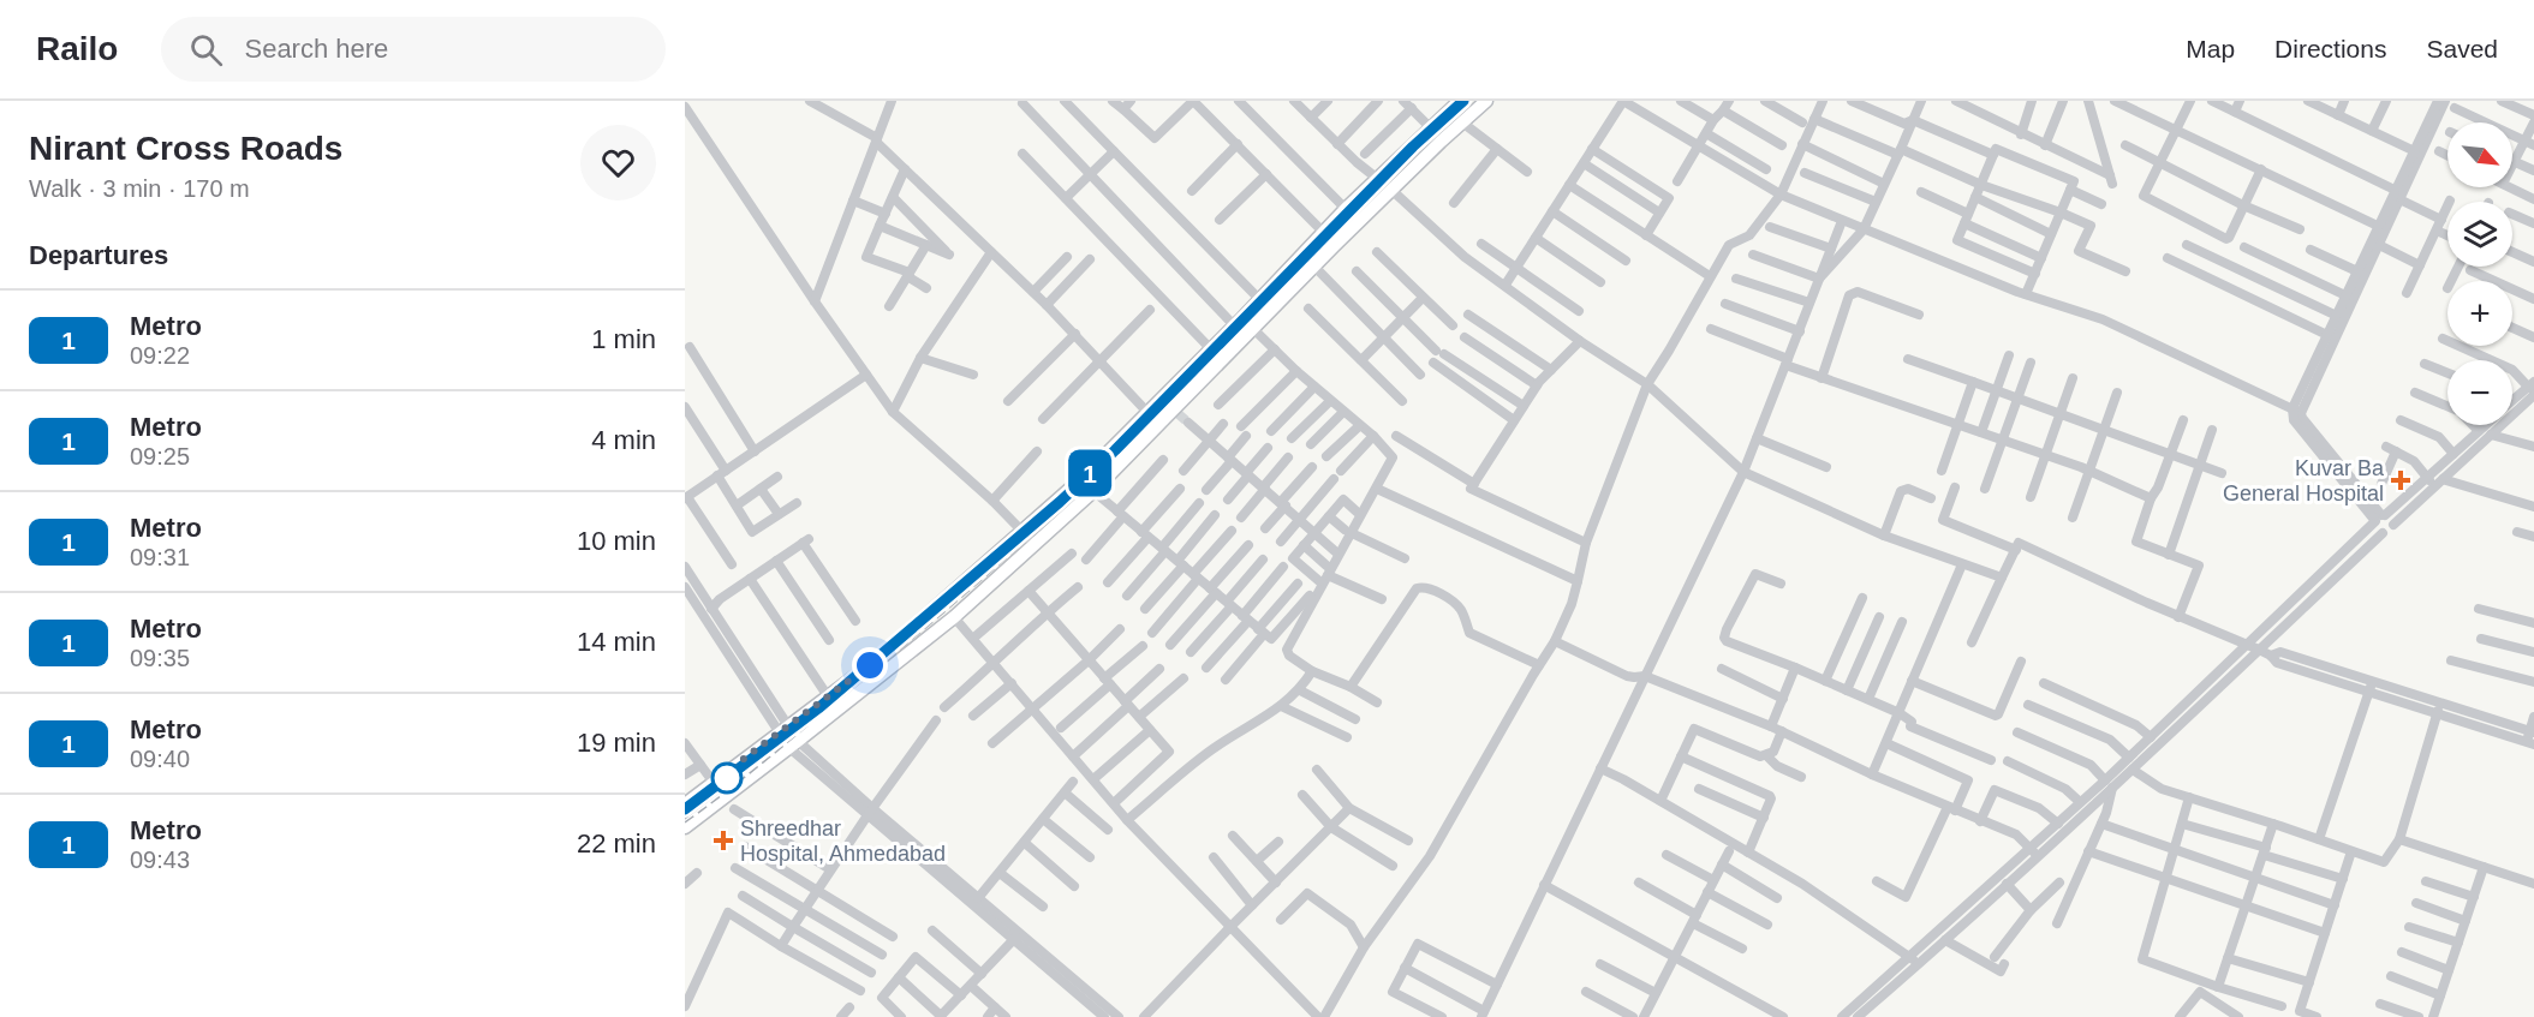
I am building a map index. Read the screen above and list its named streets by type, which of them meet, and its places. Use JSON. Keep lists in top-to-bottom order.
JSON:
{
  "places": {
    "health": ["Kuvar Ba General Hospital", "Shreedhar Hospital, Ahmedabad"]
  },
  "lines": ["metro line 1"],
  "north": "bottom right",
  "page": {
    "header": "Railo",
    "search": "Search here",
    "nav": ["Map", "Directions", "Saved"],
    "heading": [
      ["Nirant Cross Roads", "Walk · 3 min · 170 m"],
      "Departures"
    ],
    "on_map": "1",
    "map_buttons": ["+", "−"],
    "list": [
      {
        "mark": "1",
        "name": "Metro",
        "note": "09:22",
        "value": "1 min"
      },
      {
        "mark": "1",
        "name": "Metro",
        "note": "09:25",
        "value": "4 min"
      },
      {
        "mark": "1",
        "name": "Metro",
        "note": "09:31",
        "value": "10 min"
      },
      {
        "mark": "1",
        "name": "Metro",
        "note": "09:35",
        "value": "14 min"
      },
      {
        "mark": "1",
        "name": "Metro",
        "note": "09:40",
        "value": "19 min"
      },
      {
        "mark": "1",
        "name": "Metro",
        "note": "09:43",
        "value": "22 min"
      }
    ]
  }
}
